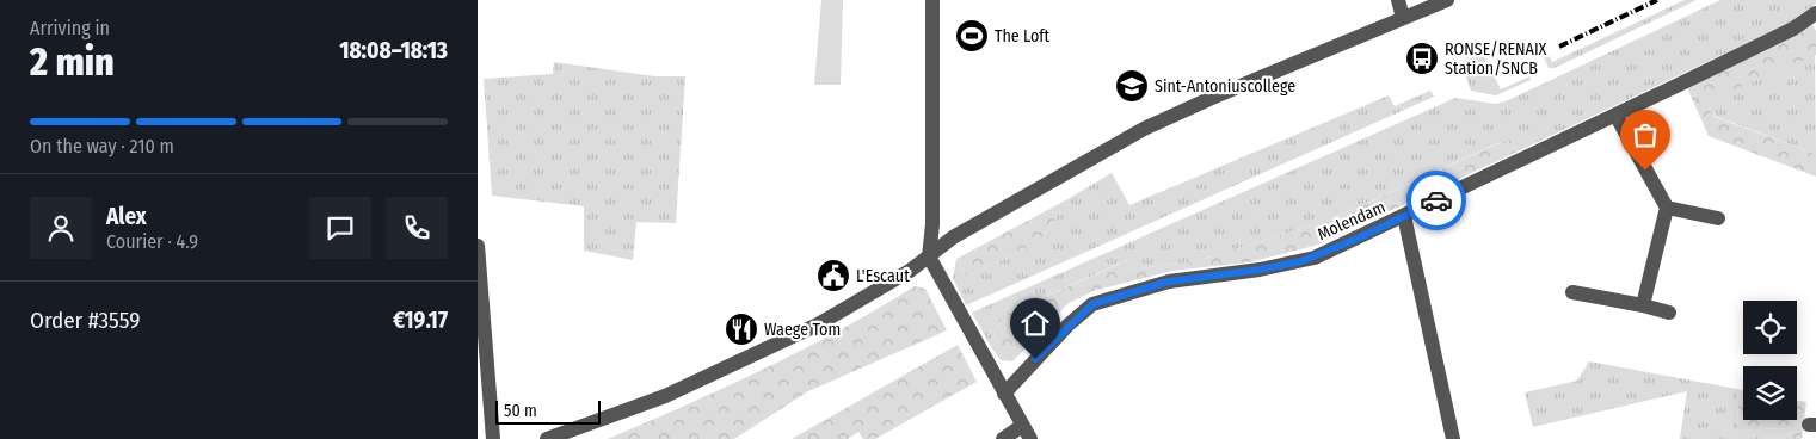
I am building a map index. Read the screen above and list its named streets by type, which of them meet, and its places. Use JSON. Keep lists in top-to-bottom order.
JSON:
{
  "streets": {
    "street": ["Molendam"]
  },
  "places": {
    "sports": ["The Loft"],
    "bus stop": ["RONSE/RENAIX Station/SNCB"],
    "school or university": ["Sint-Antoniuscollege"],
    "public building": ["L'Escaut"],
    "restaurant": ["Waege Tom"]
  },
  "scale_bar": "50 m",
  "page": {
    "heading": ["2 min", "Arriving in", "18:08–18:13"],
    "panel": [
      "Alex",
      "Courier · 4.9",
      "Order #3559",
      "€19.17"
    ],
    "bar": "On the way · 210 m",
    "scale": "50 m"
  }
}
